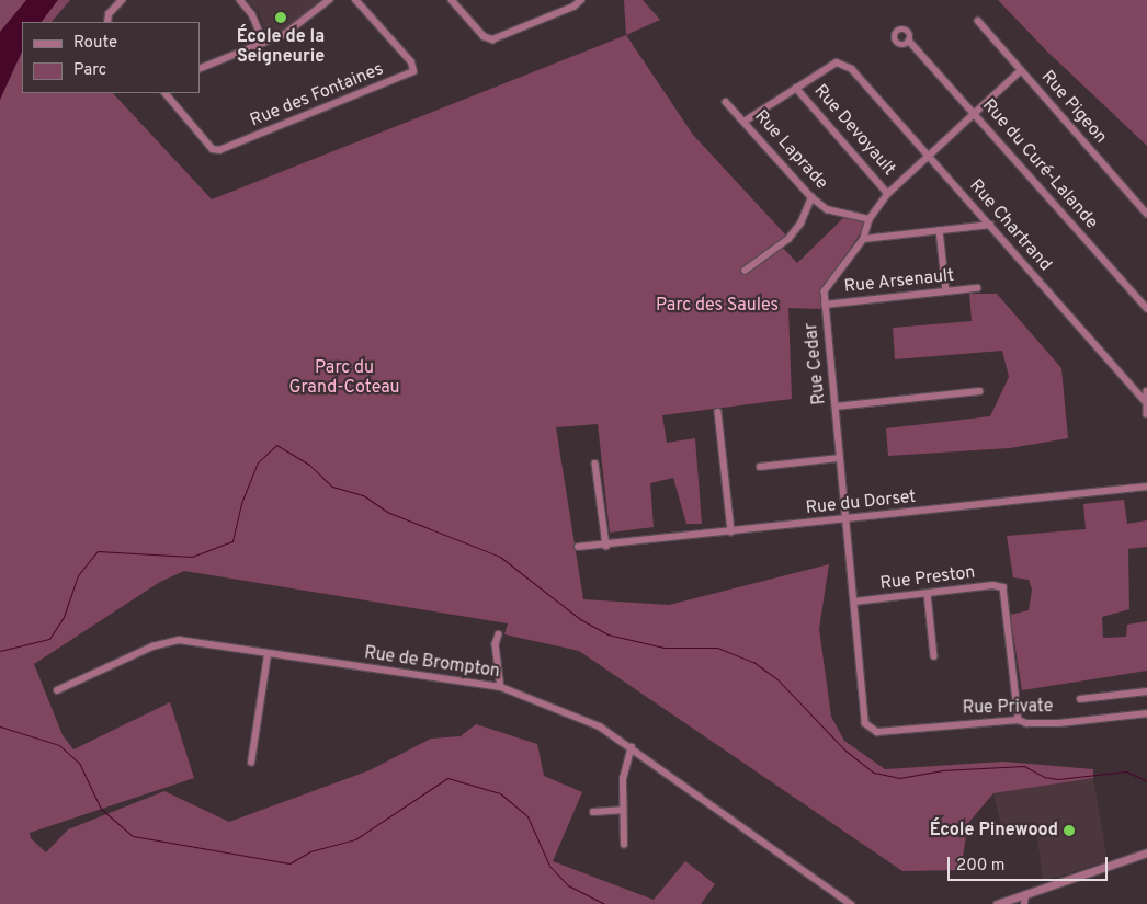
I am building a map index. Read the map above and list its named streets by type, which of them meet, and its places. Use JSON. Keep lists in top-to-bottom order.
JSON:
{
  "streets": {
    "street": [
      "Rue des Fontaines",
      "Rue Pigeon",
      "Rue Devoyault",
      "Rue Laprade",
      "Rue du Curé-Lalande",
      "Rue Chartrand",
      "Rue Arsenault",
      "Rue Cedar",
      "Rue du Dorset",
      "Rue Preston",
      "Rue de Brompton",
      "Rue Private"
    ]
  },
  "crossings": [
    ["Rue Pigeon", "Rue Cedar"],
    ["Rue Devoyault", "Rue Chartrand"],
    ["Rue Devoyault", "Rue Cedar"],
    ["Rue Laprade", "Rue Cedar"],
    ["Rue du Curé-Lalande", "Rue Cedar"],
    ["Rue Chartrand", "Rue Cedar"],
    ["Rue Arsenault", "Rue Cedar"],
    ["Rue Cedar", "Rue du Dorset"],
    ["Rue Cedar", "Rue Preston"],
    ["Rue Cedar", "Rue Private"],
    ["Rue Preston", "Rue Private"]
  ],
  "parks": ["Parc des Saules", "Parc du Grand-Coteau"],
  "places": ["École de la Seigneurie", "École Pinewood"],
  "legend": ["Route", "Parc"],
  "scale_bar": "200 m"
}
